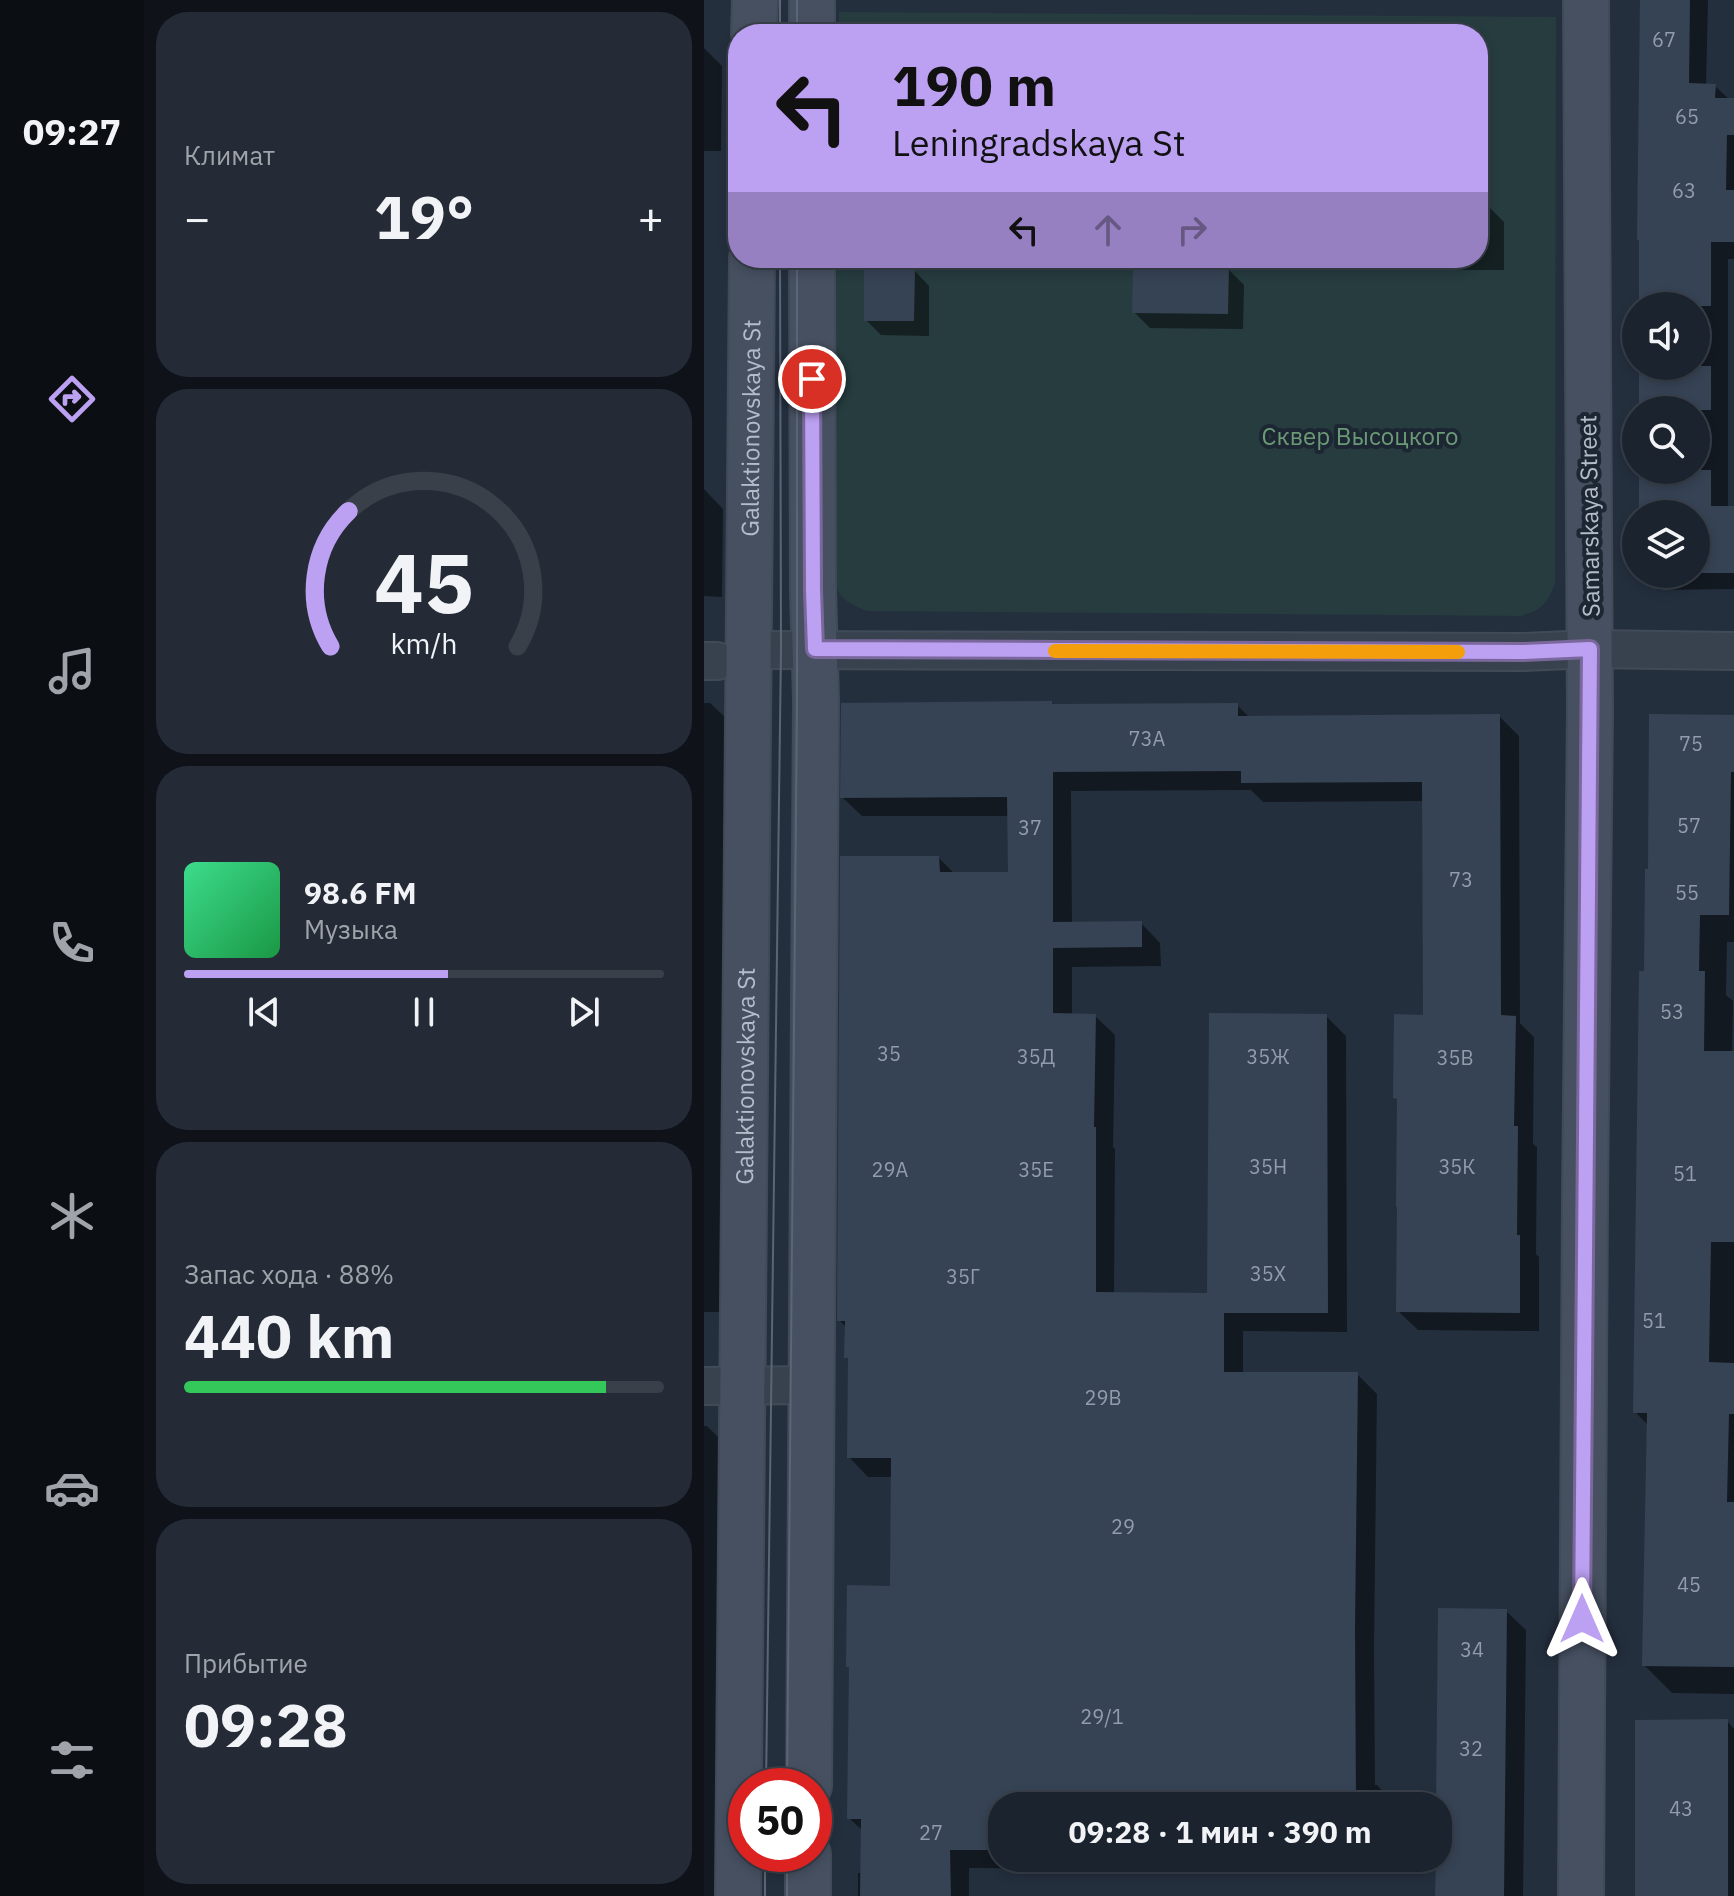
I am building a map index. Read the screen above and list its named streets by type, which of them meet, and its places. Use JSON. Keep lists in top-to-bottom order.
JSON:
{
  "streets": {
    "main road": ["Galaktionovskaya St", "Samarskaya Street"]
  },
  "parks": ["Сквер Высоцкого"],
  "house_numbers": [
    "67",
    "65",
    "63",
    "73А",
    "75",
    "57",
    "37",
    "73",
    "55",
    "53",
    "35",
    "35Д",
    "35Ж",
    "35В",
    "35Н",
    "35К",
    "29А",
    "35Е",
    "51",
    "35Х",
    "35Г",
    "51",
    "29В",
    "29",
    "45",
    "34",
    "29/1",
    "32",
    "43",
    "27"
  ],
  "page": {
    "tabs": "09:27",
    "tile": [
      "Климат",
      ["Запас хода · 88%", "440 km"],
      ["Прибытие", "09:28"]
    ],
    "turn": ["190 m", "Leningradskaya St"],
    "heat": ["−", "19°", "+"],
    "song": ["98.6 FM", "Музыка"],
    "limit": "50",
    "trip": "09:28 · 1 мин · 390 m",
    "gauge": ["45", "km/h"]
  }
}
